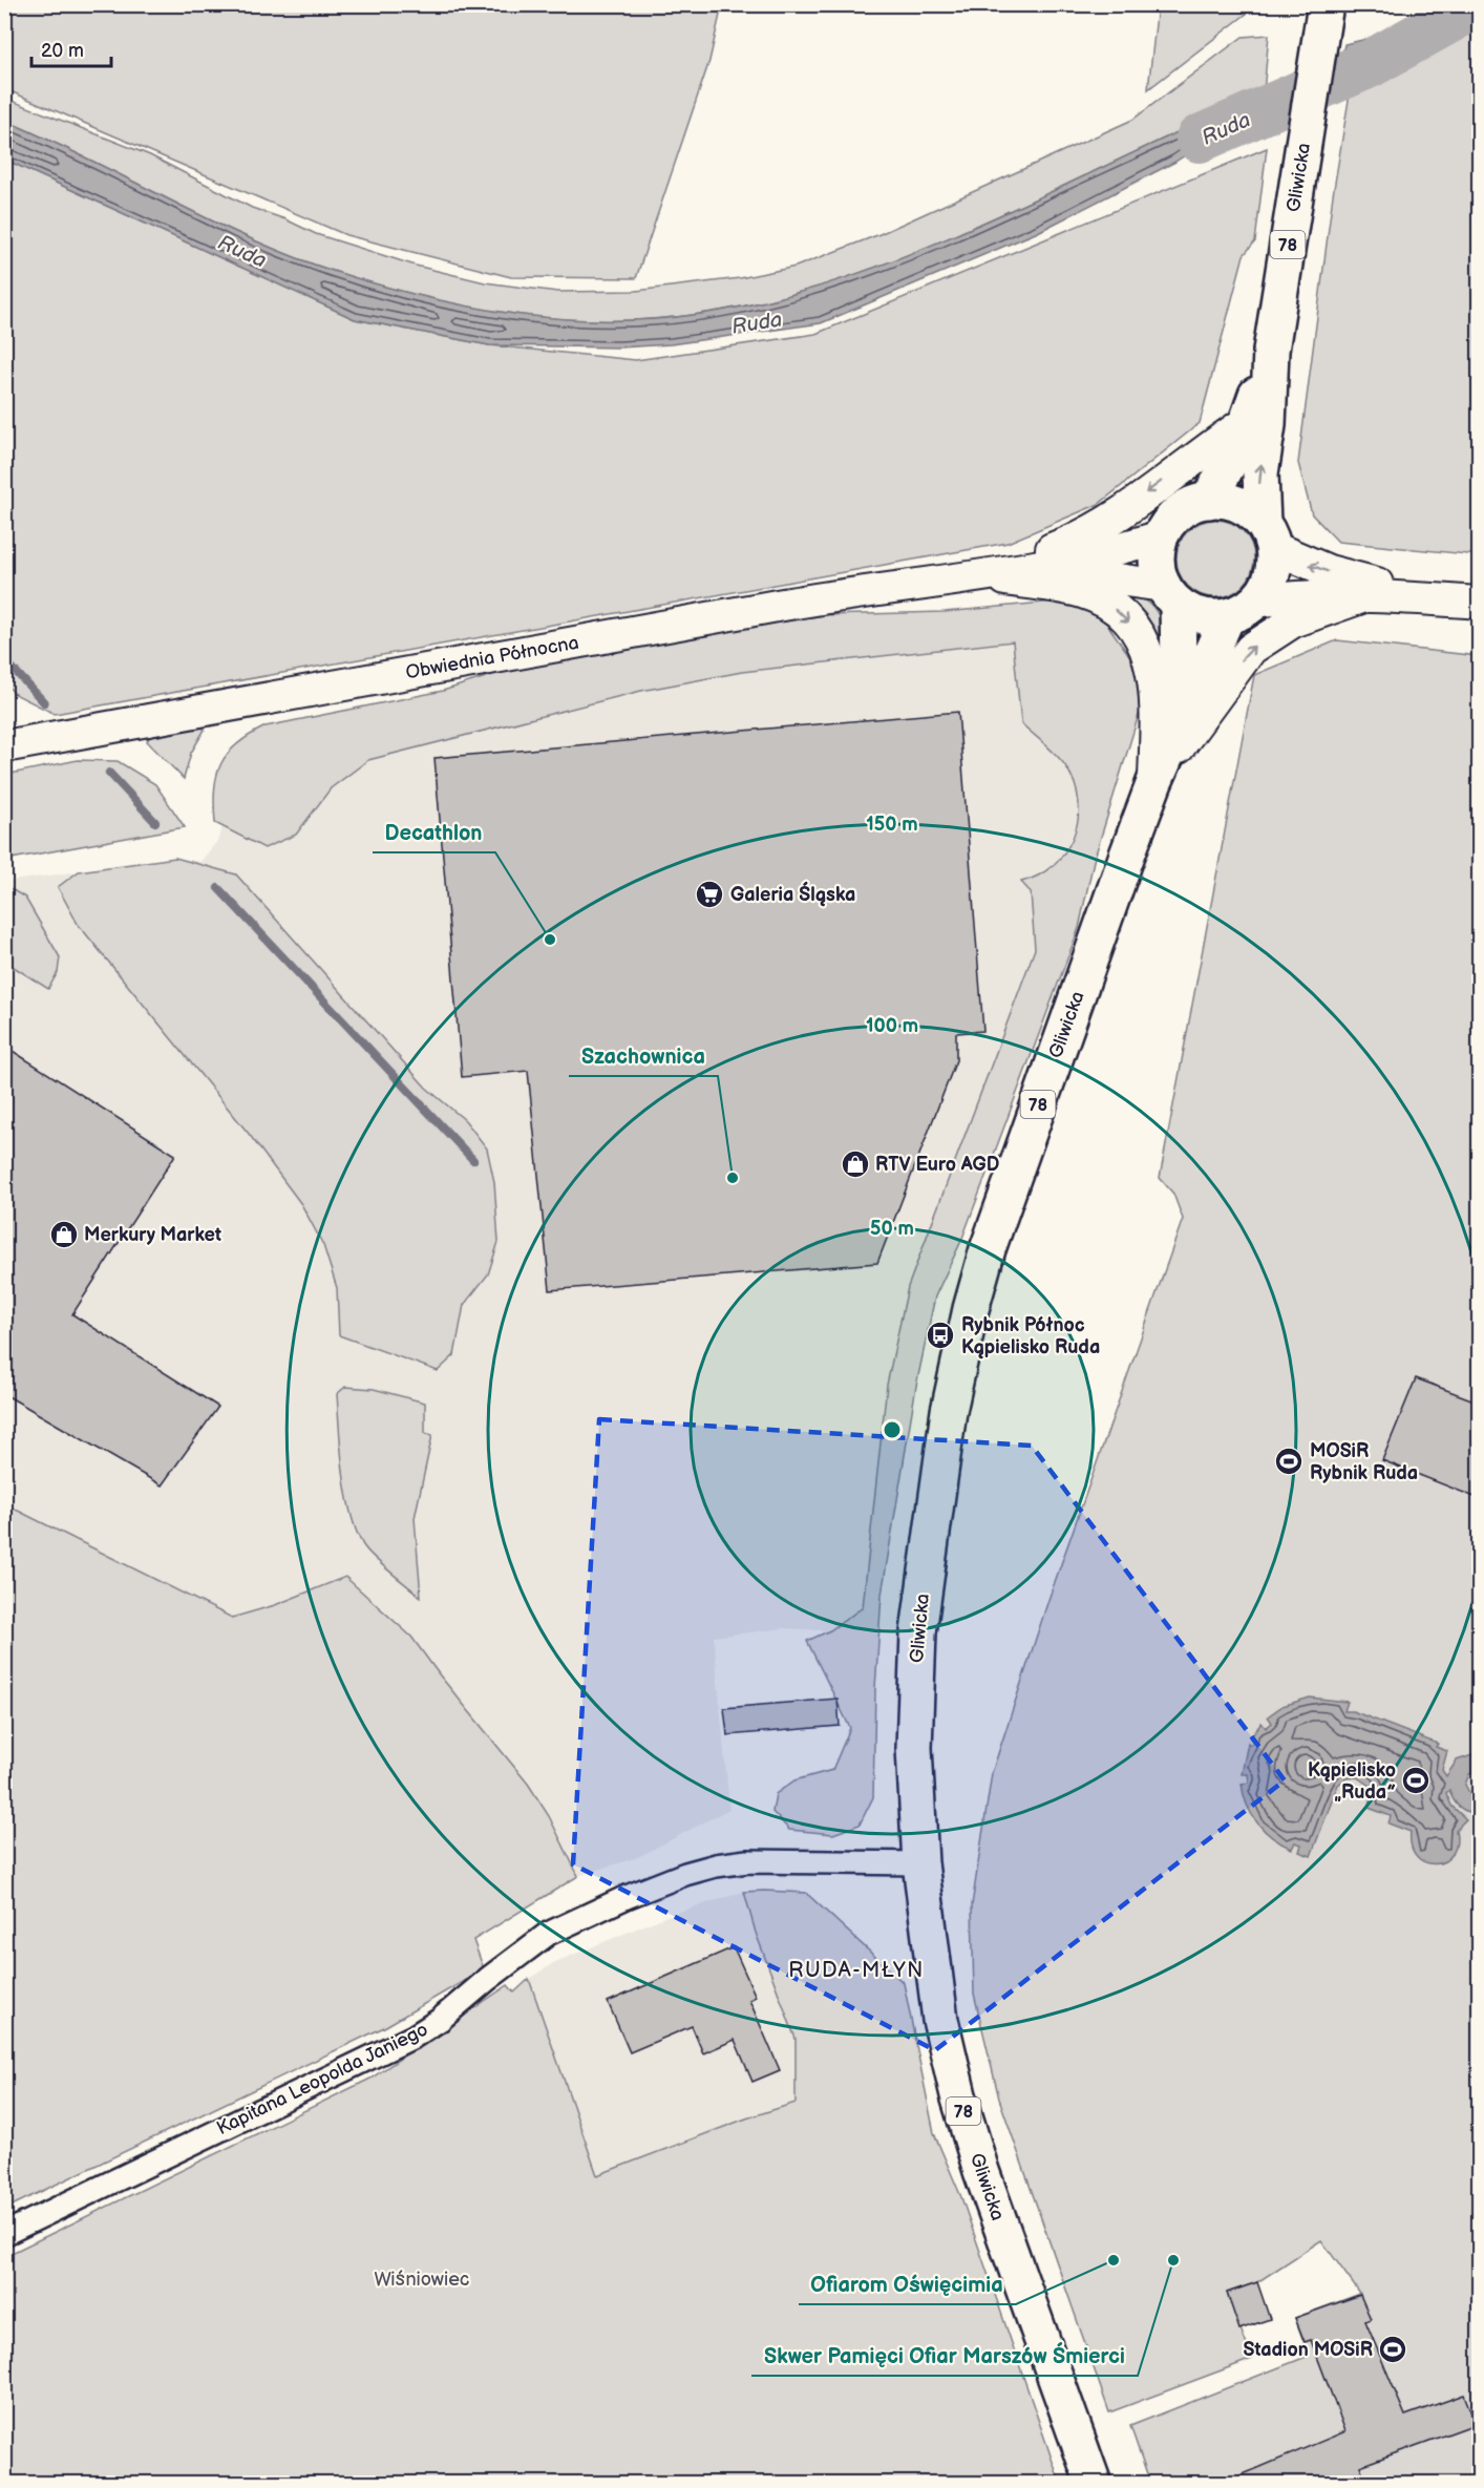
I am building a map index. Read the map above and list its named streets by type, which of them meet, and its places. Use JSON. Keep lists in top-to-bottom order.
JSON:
{
  "streets": {
    "main road": ["Gliwicka", "78", "Obwiednia Północna"],
    "street": ["Kapitana Leopolda Janiego"]
  },
  "crossings": [
    ["Gliwicka", "78"],
    ["Gliwicka", "Obwiednia Północna"],
    ["Gliwicka", "Kapitana Leopolda Janiego"],
    ["78", "Obwiednia Północna"]
  ],
  "districts": ["RUDA-MŁYN"],
  "water": ["Ruda"],
  "parks": ["Wiśniowiec"],
  "places": {
    "supermarket": ["Galeria Śląska"],
    "other": [
      "Decathlon",
      "Szachownica",
      "Ofiarom Oświęcimia",
      "Skwer Pamięci Ofiar Marszów Śmierci"
    ],
    "shop": ["RTV Euro AGD", "Merkury Market"],
    "bus stop": ["Rybnik Północ Kąpielisko Ruda"],
    "sports": ["MOSiR Rybnik Ruda", "Kąpielisko „Ruda”", "Stadion MOSiR"]
  },
  "scale_bar": "20 m",
  "rings": ["150 m", "100 m", "50 m"]
}
